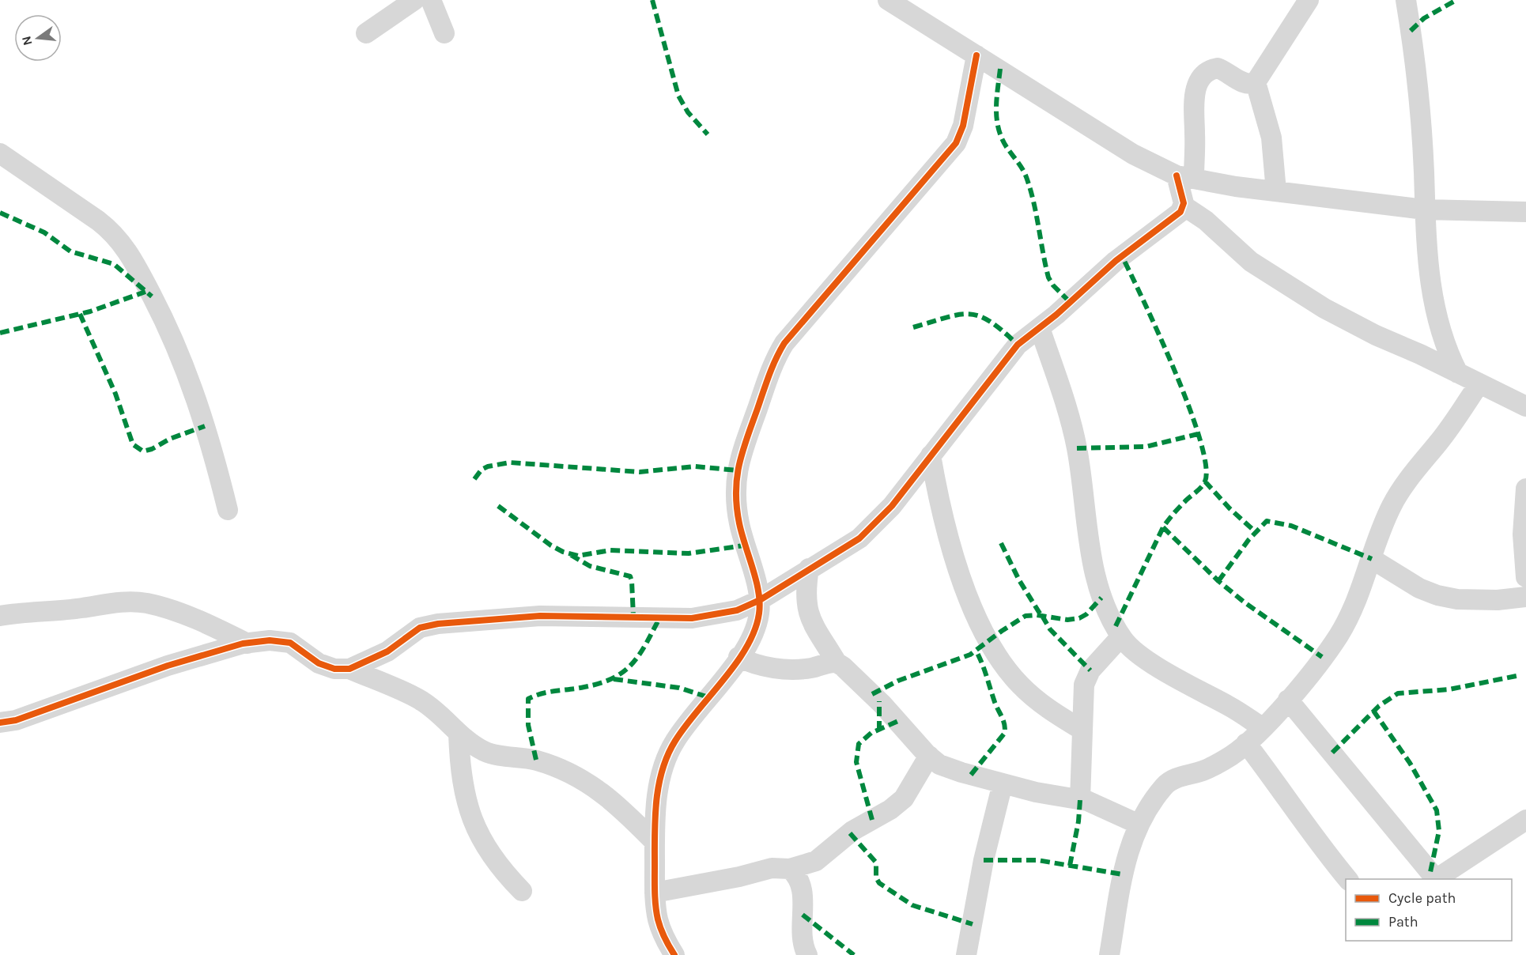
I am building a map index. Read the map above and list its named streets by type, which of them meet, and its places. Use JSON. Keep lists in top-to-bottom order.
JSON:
{
  "legend": ["Cycle path", "Path"],
  "north": "left"
}
